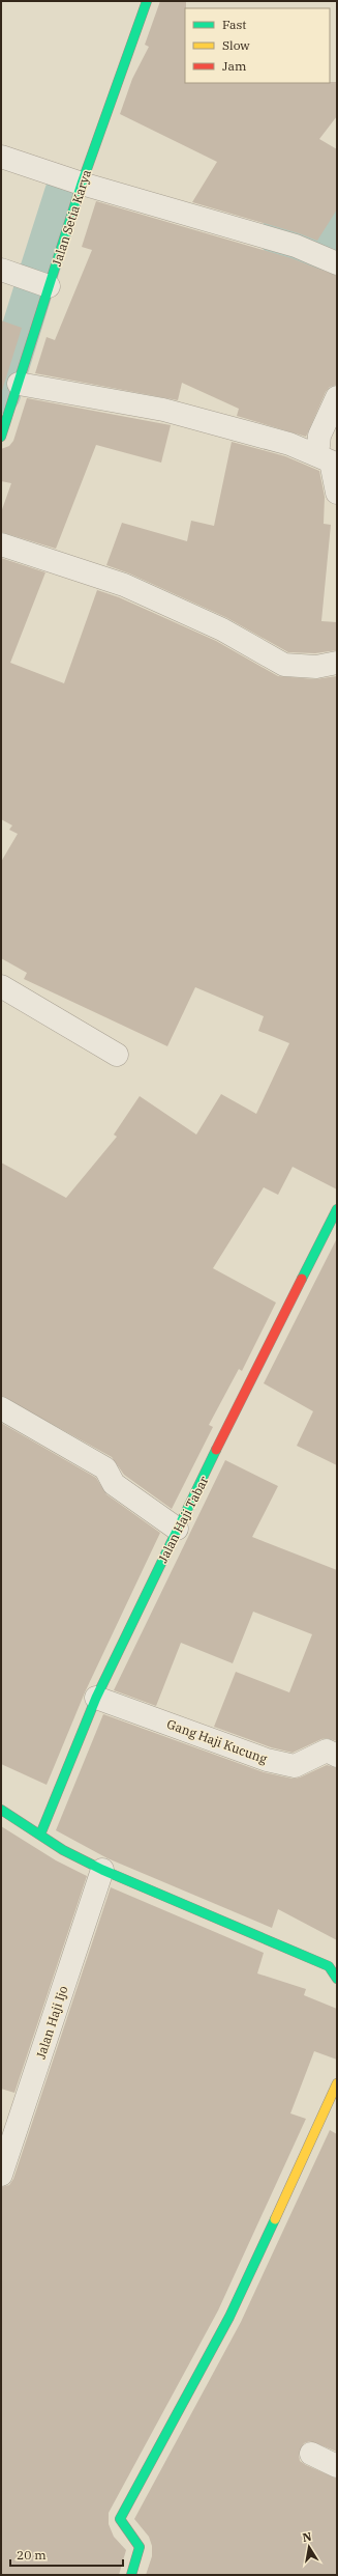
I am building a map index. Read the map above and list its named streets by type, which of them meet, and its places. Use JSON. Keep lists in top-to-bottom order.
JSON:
{
  "streets": {
    "street": [
      "Jalan Setia Karya",
      "Jalan Haji Tabar",
      "Gang Haji Kucung",
      "Jalan Haji Ijo"
    ]
  },
  "crossings": [
    ["Jalan Haji Tabar", "Gang Haji Kucung"]
  ],
  "legend": ["Fast", "Slow", "Jam"],
  "scale_bar": "20 m",
  "north": "top"
}
